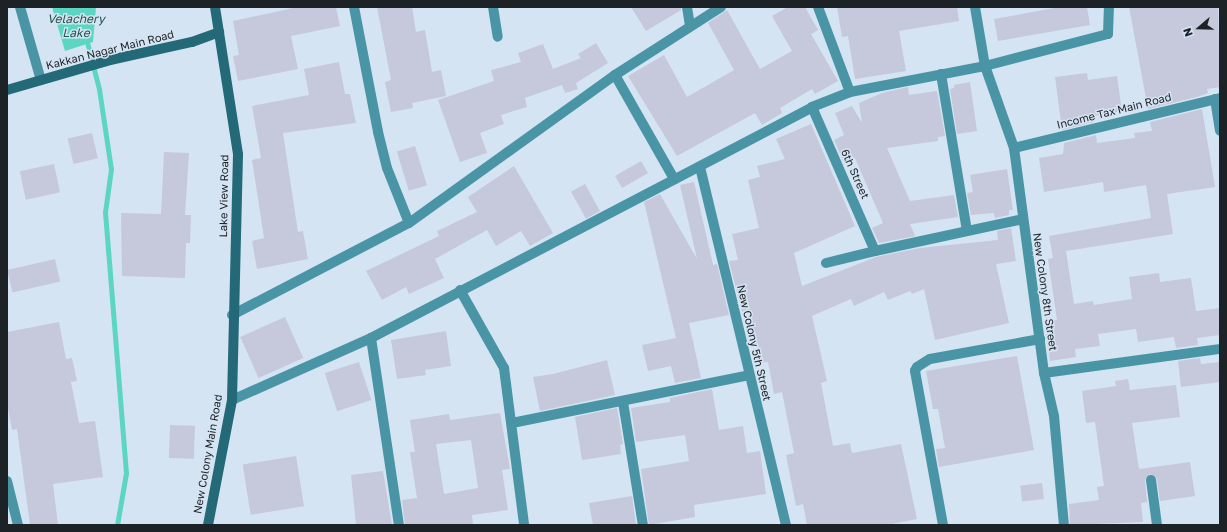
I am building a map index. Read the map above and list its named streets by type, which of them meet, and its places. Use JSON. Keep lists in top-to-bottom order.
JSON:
{
  "streets": {
    "street": [
      "Kakkan Nagar Main Road",
      "Income Tax Main Road",
      "6th Street",
      "Lake View Road",
      "New Colony 8th Street",
      "New Colony 5th Street",
      "New Colony Main Road"
    ]
  },
  "crossings": [
    ["Kakkan Nagar Main Road", "Lake View Road"],
    ["Income Tax Main Road", "New Colony 8th Street"],
    ["Lake View Road", "New Colony Main Road"]
  ],
  "water": ["Velachery Lake"],
  "north": "left"
}
